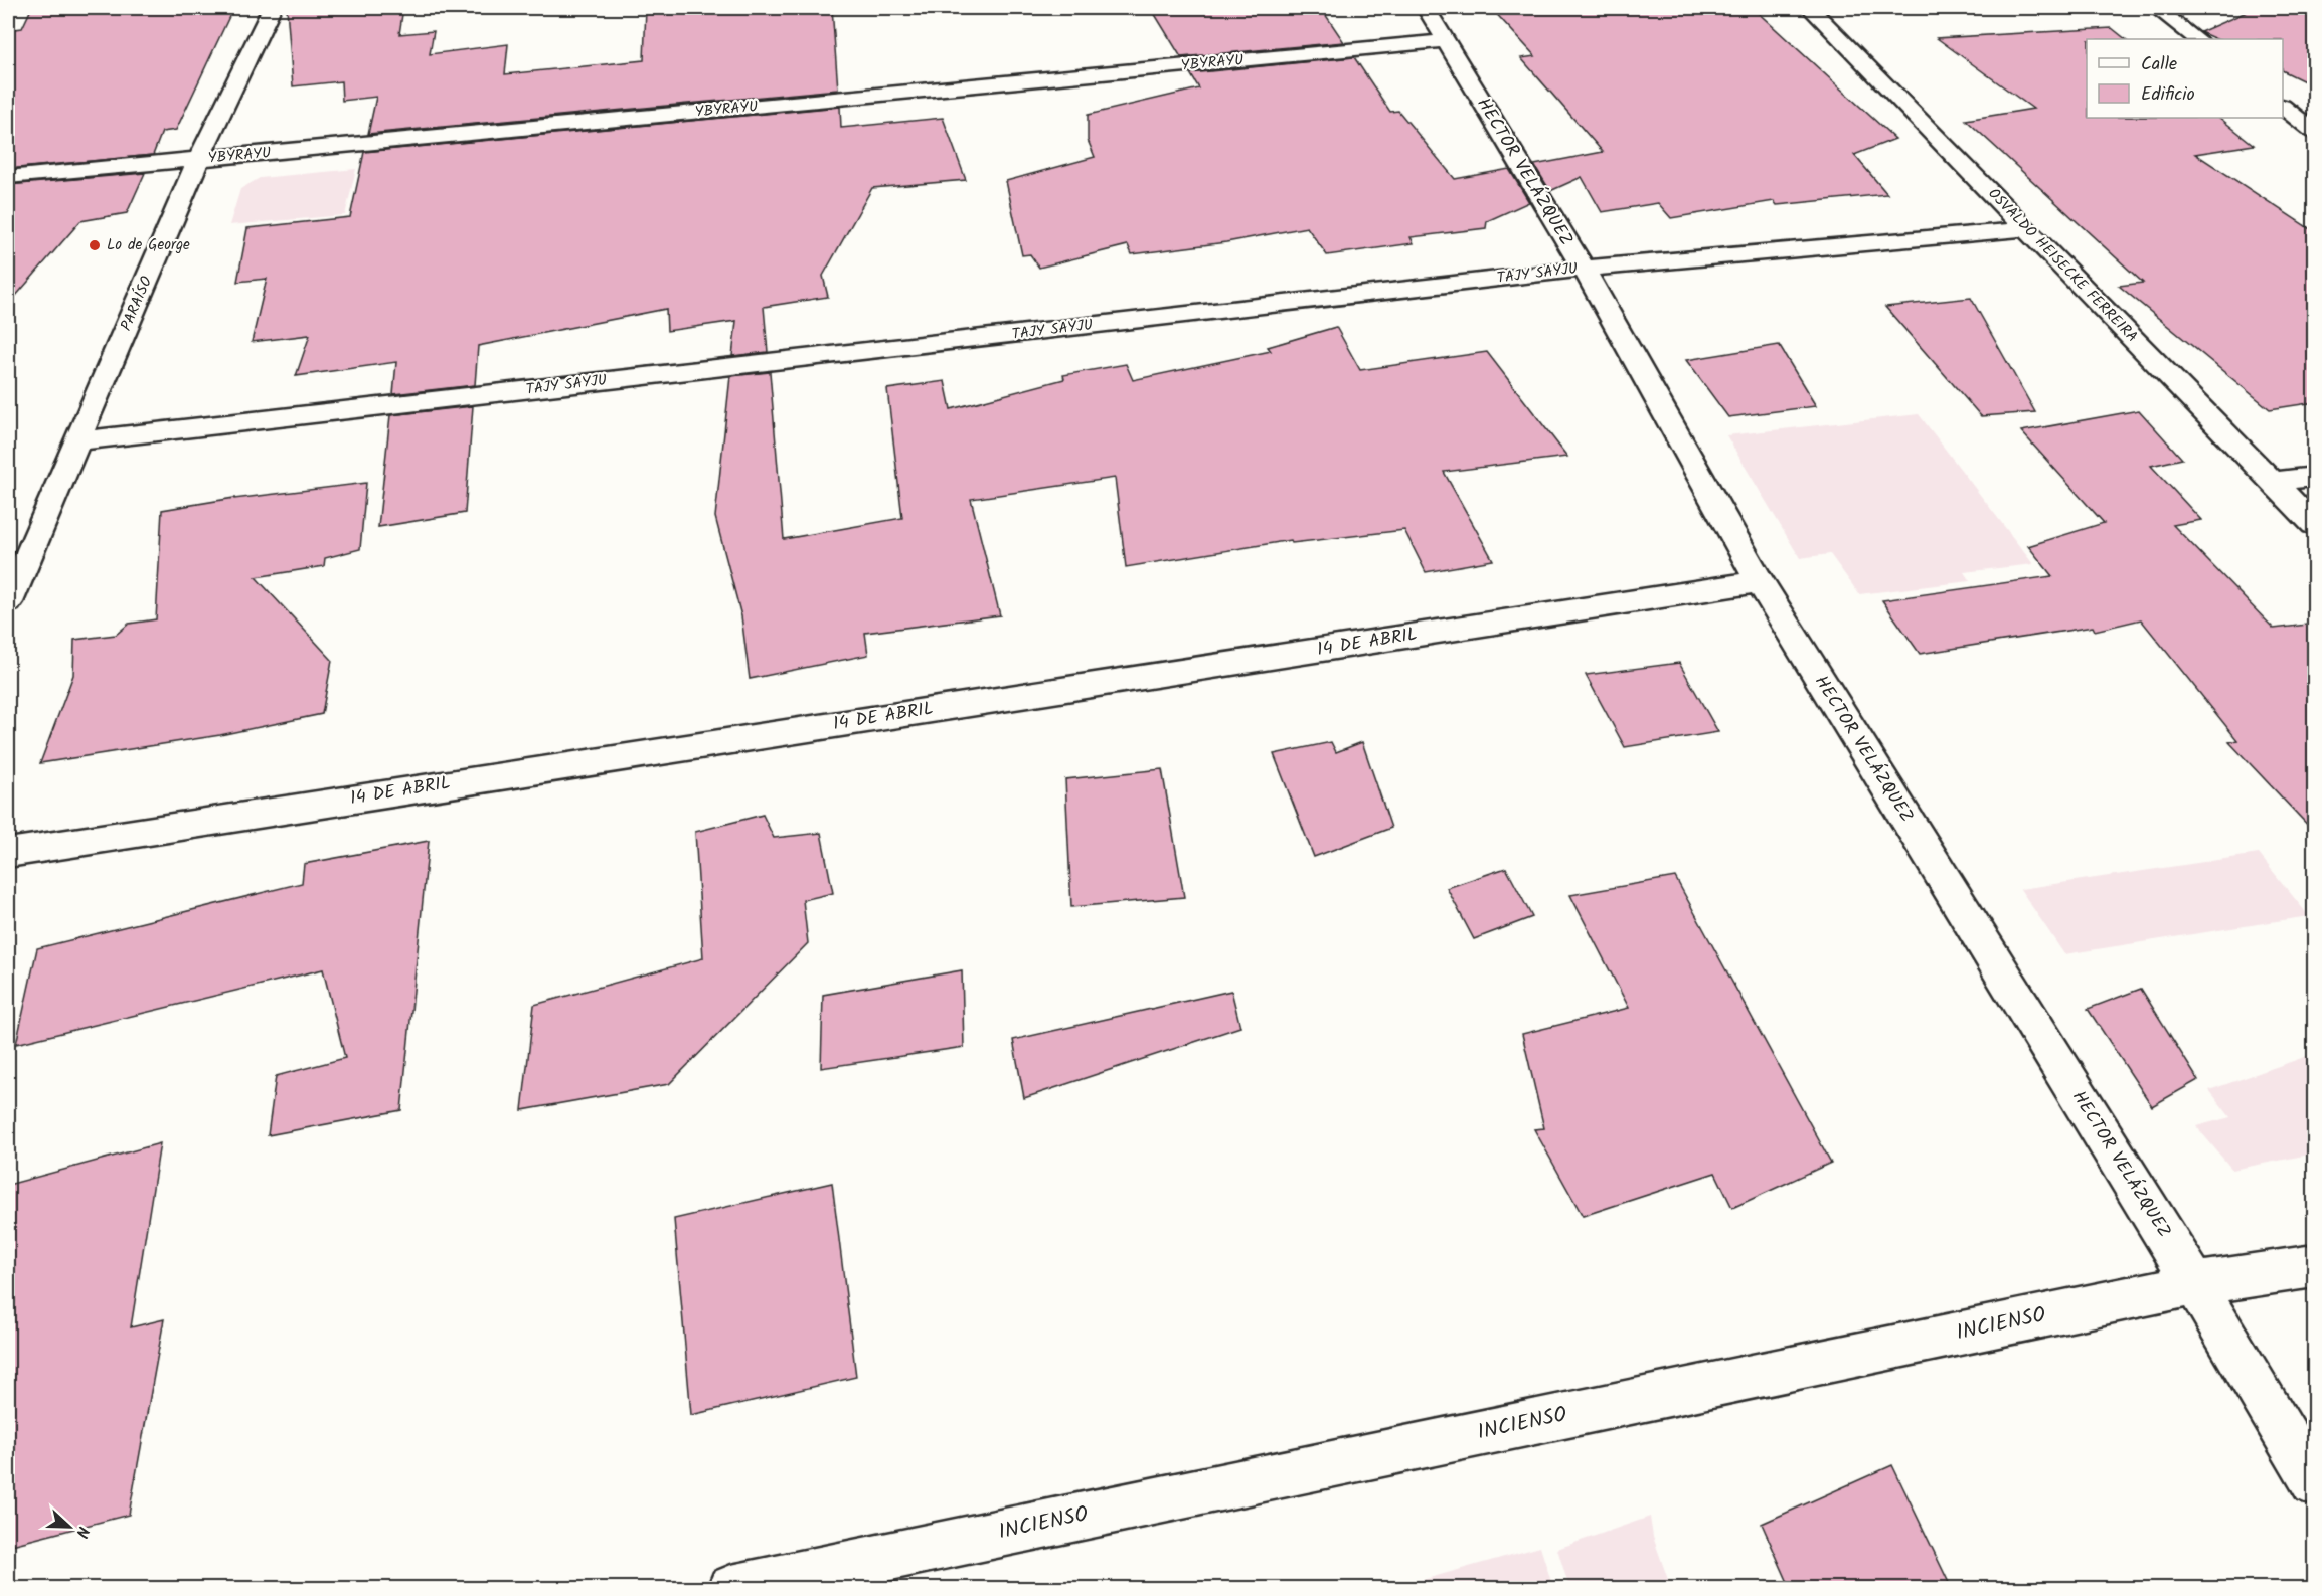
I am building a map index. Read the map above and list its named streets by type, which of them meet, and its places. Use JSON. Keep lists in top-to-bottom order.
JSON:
{
  "streets": {
    "street": [
      "YBYRAYU",
      "HECTOR VELÁZQUEZ",
      "OSVALDO HEISECKE FERREIRA",
      "TAJY SAYJU",
      "PARAÍSO",
      "14 DE ABRIL",
      "INCIENSO"
    ]
  },
  "crossings": [
    ["YBYRAYU", "HECTOR VELÁZQUEZ"],
    ["YBYRAYU", "PARAÍSO"],
    ["HECTOR VELÁZQUEZ", "TAJY SAYJU"],
    ["HECTOR VELÁZQUEZ", "14 DE ABRIL"],
    ["HECTOR VELÁZQUEZ", "INCIENSO"],
    ["OSVALDO HEISECKE FERREIRA", "TAJY SAYJU"],
    ["TAJY SAYJU", "PARAÍSO"]
  ],
  "places": ["Lo de George"],
  "legend": ["Calle", "Edificio"],
  "north": "right"
}
